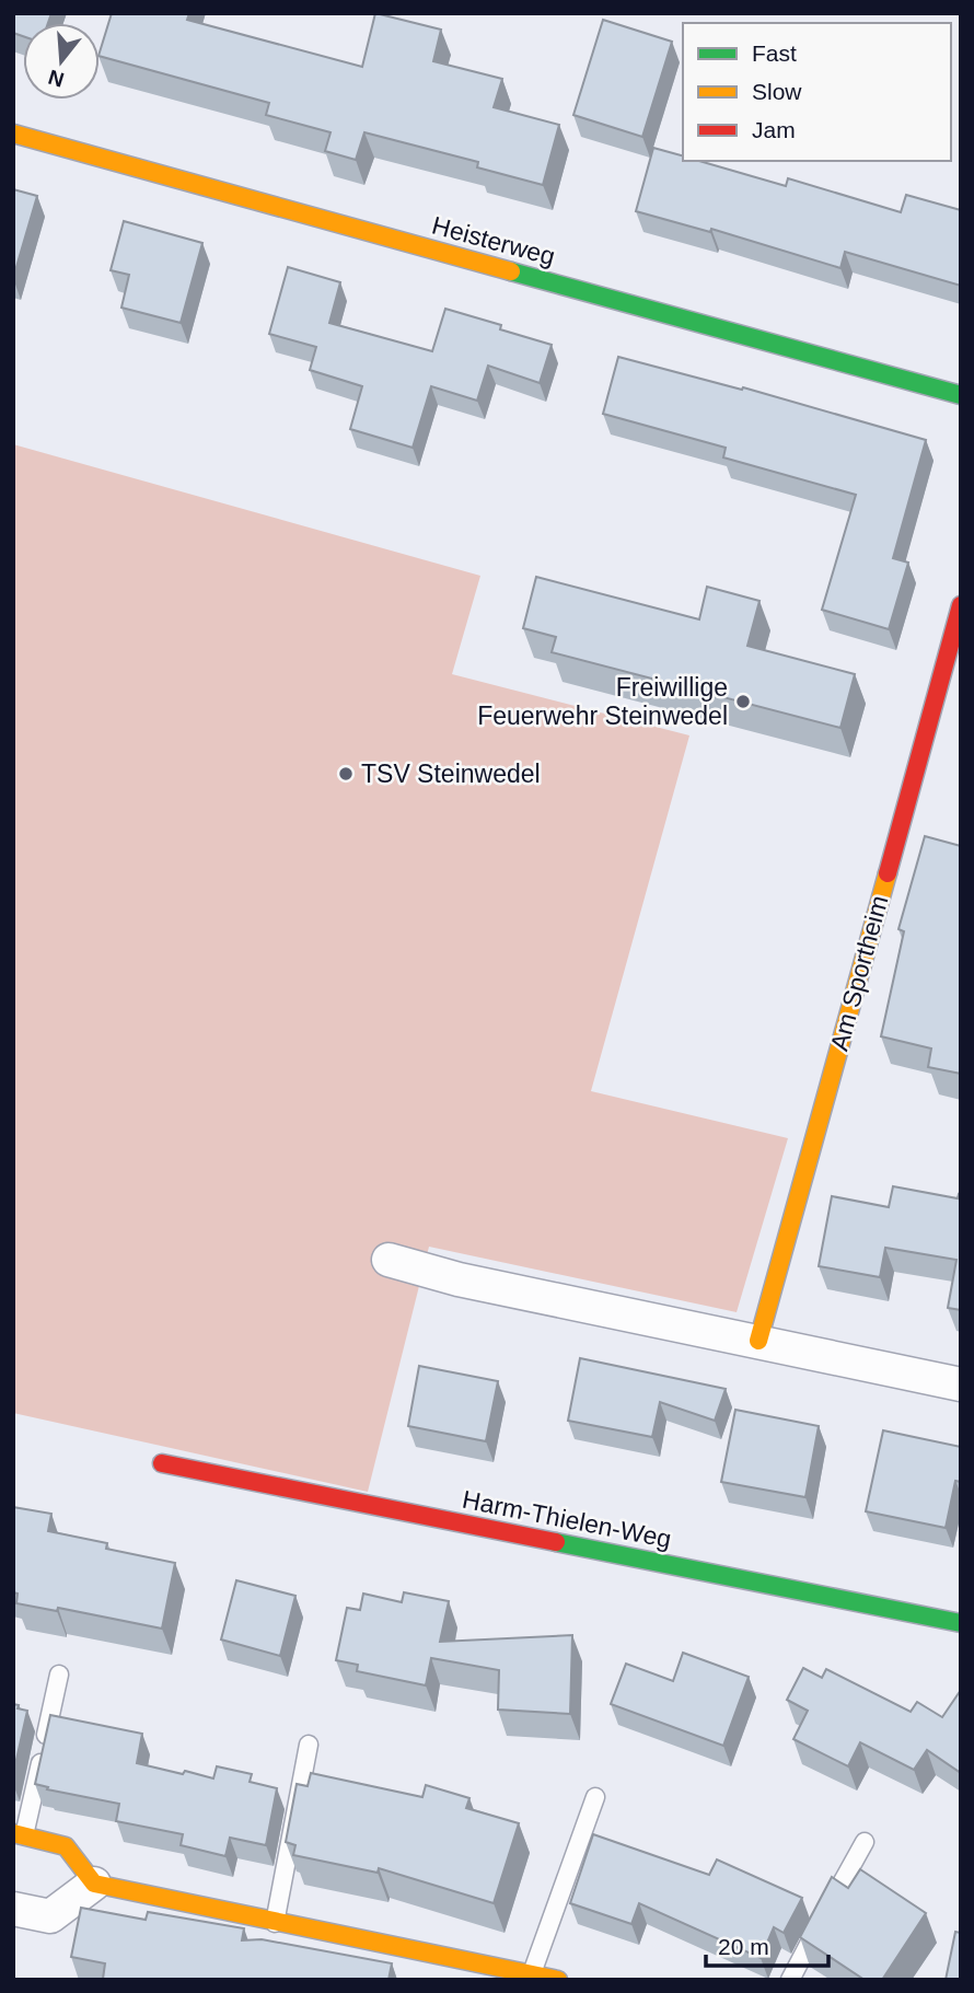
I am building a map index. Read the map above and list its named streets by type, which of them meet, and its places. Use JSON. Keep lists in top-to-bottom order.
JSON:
{
  "streets": {
    "street": ["Heisterweg", "Am Sportheim", "Harm-Thielen-Weg"]
  },
  "places": ["Freiwillige Feuerwehr Steinwedel", "TSV Steinwedel"],
  "legend": ["Fast", "Slow", "Jam"],
  "scale_bar": "20 m",
  "north": "bottom"
}
